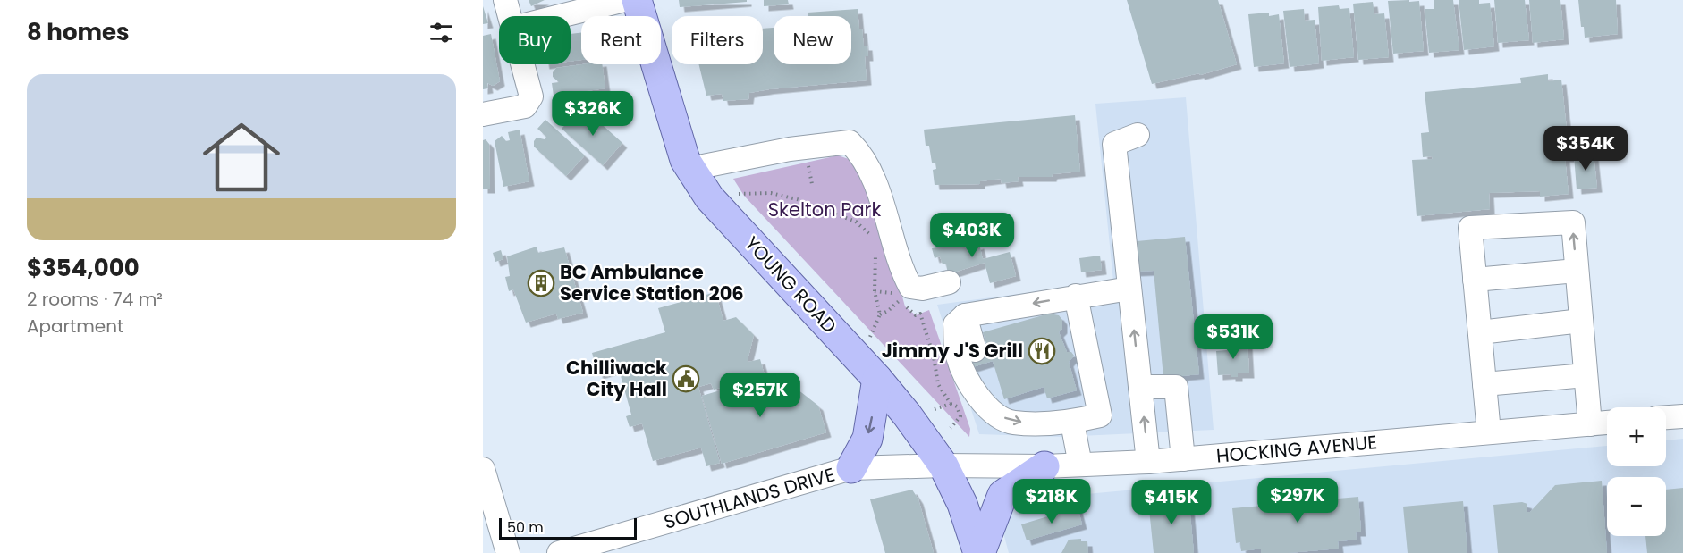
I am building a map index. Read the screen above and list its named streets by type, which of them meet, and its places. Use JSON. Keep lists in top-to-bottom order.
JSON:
{
  "streets": {
    "main road": ["YOUNG ROAD"],
    "street": ["HOCKING AVENUE", "SOUTHLANDS DRIVE"]
  },
  "crossings": [
    ["YOUNG ROAD", "HOCKING AVENUE"],
    ["YOUNG ROAD", "SOUTHLANDS DRIVE"],
    ["HOCKING AVENUE", "SOUTHLANDS DRIVE"]
  ],
  "parks": ["Skelton Park"],
  "places": {
    "building": ["BC Ambulance Service Station 206"],
    "restaurant": ["Jimmy J'S Grill"],
    "public building": ["Chilliwack City Hall"]
  },
  "scale_bar": "50 m",
  "page": {
    "heading": "8 homes",
    "chip": [
      "Buy",
      "Rent",
      "Filters",
      "New"
    ],
    "list": [
      {
        "name": "$354,000",
        "note": "2 rooms · 74 m² · Apartment"
      }
    ],
    "price": [
      "$326K",
      "$354K",
      "$403K",
      "$531K",
      "$257K",
      "$297K",
      "$218K",
      "$415K"
    ],
    "map_buttons": ["+", "−"],
    "scale": "50 m"
  }
}
